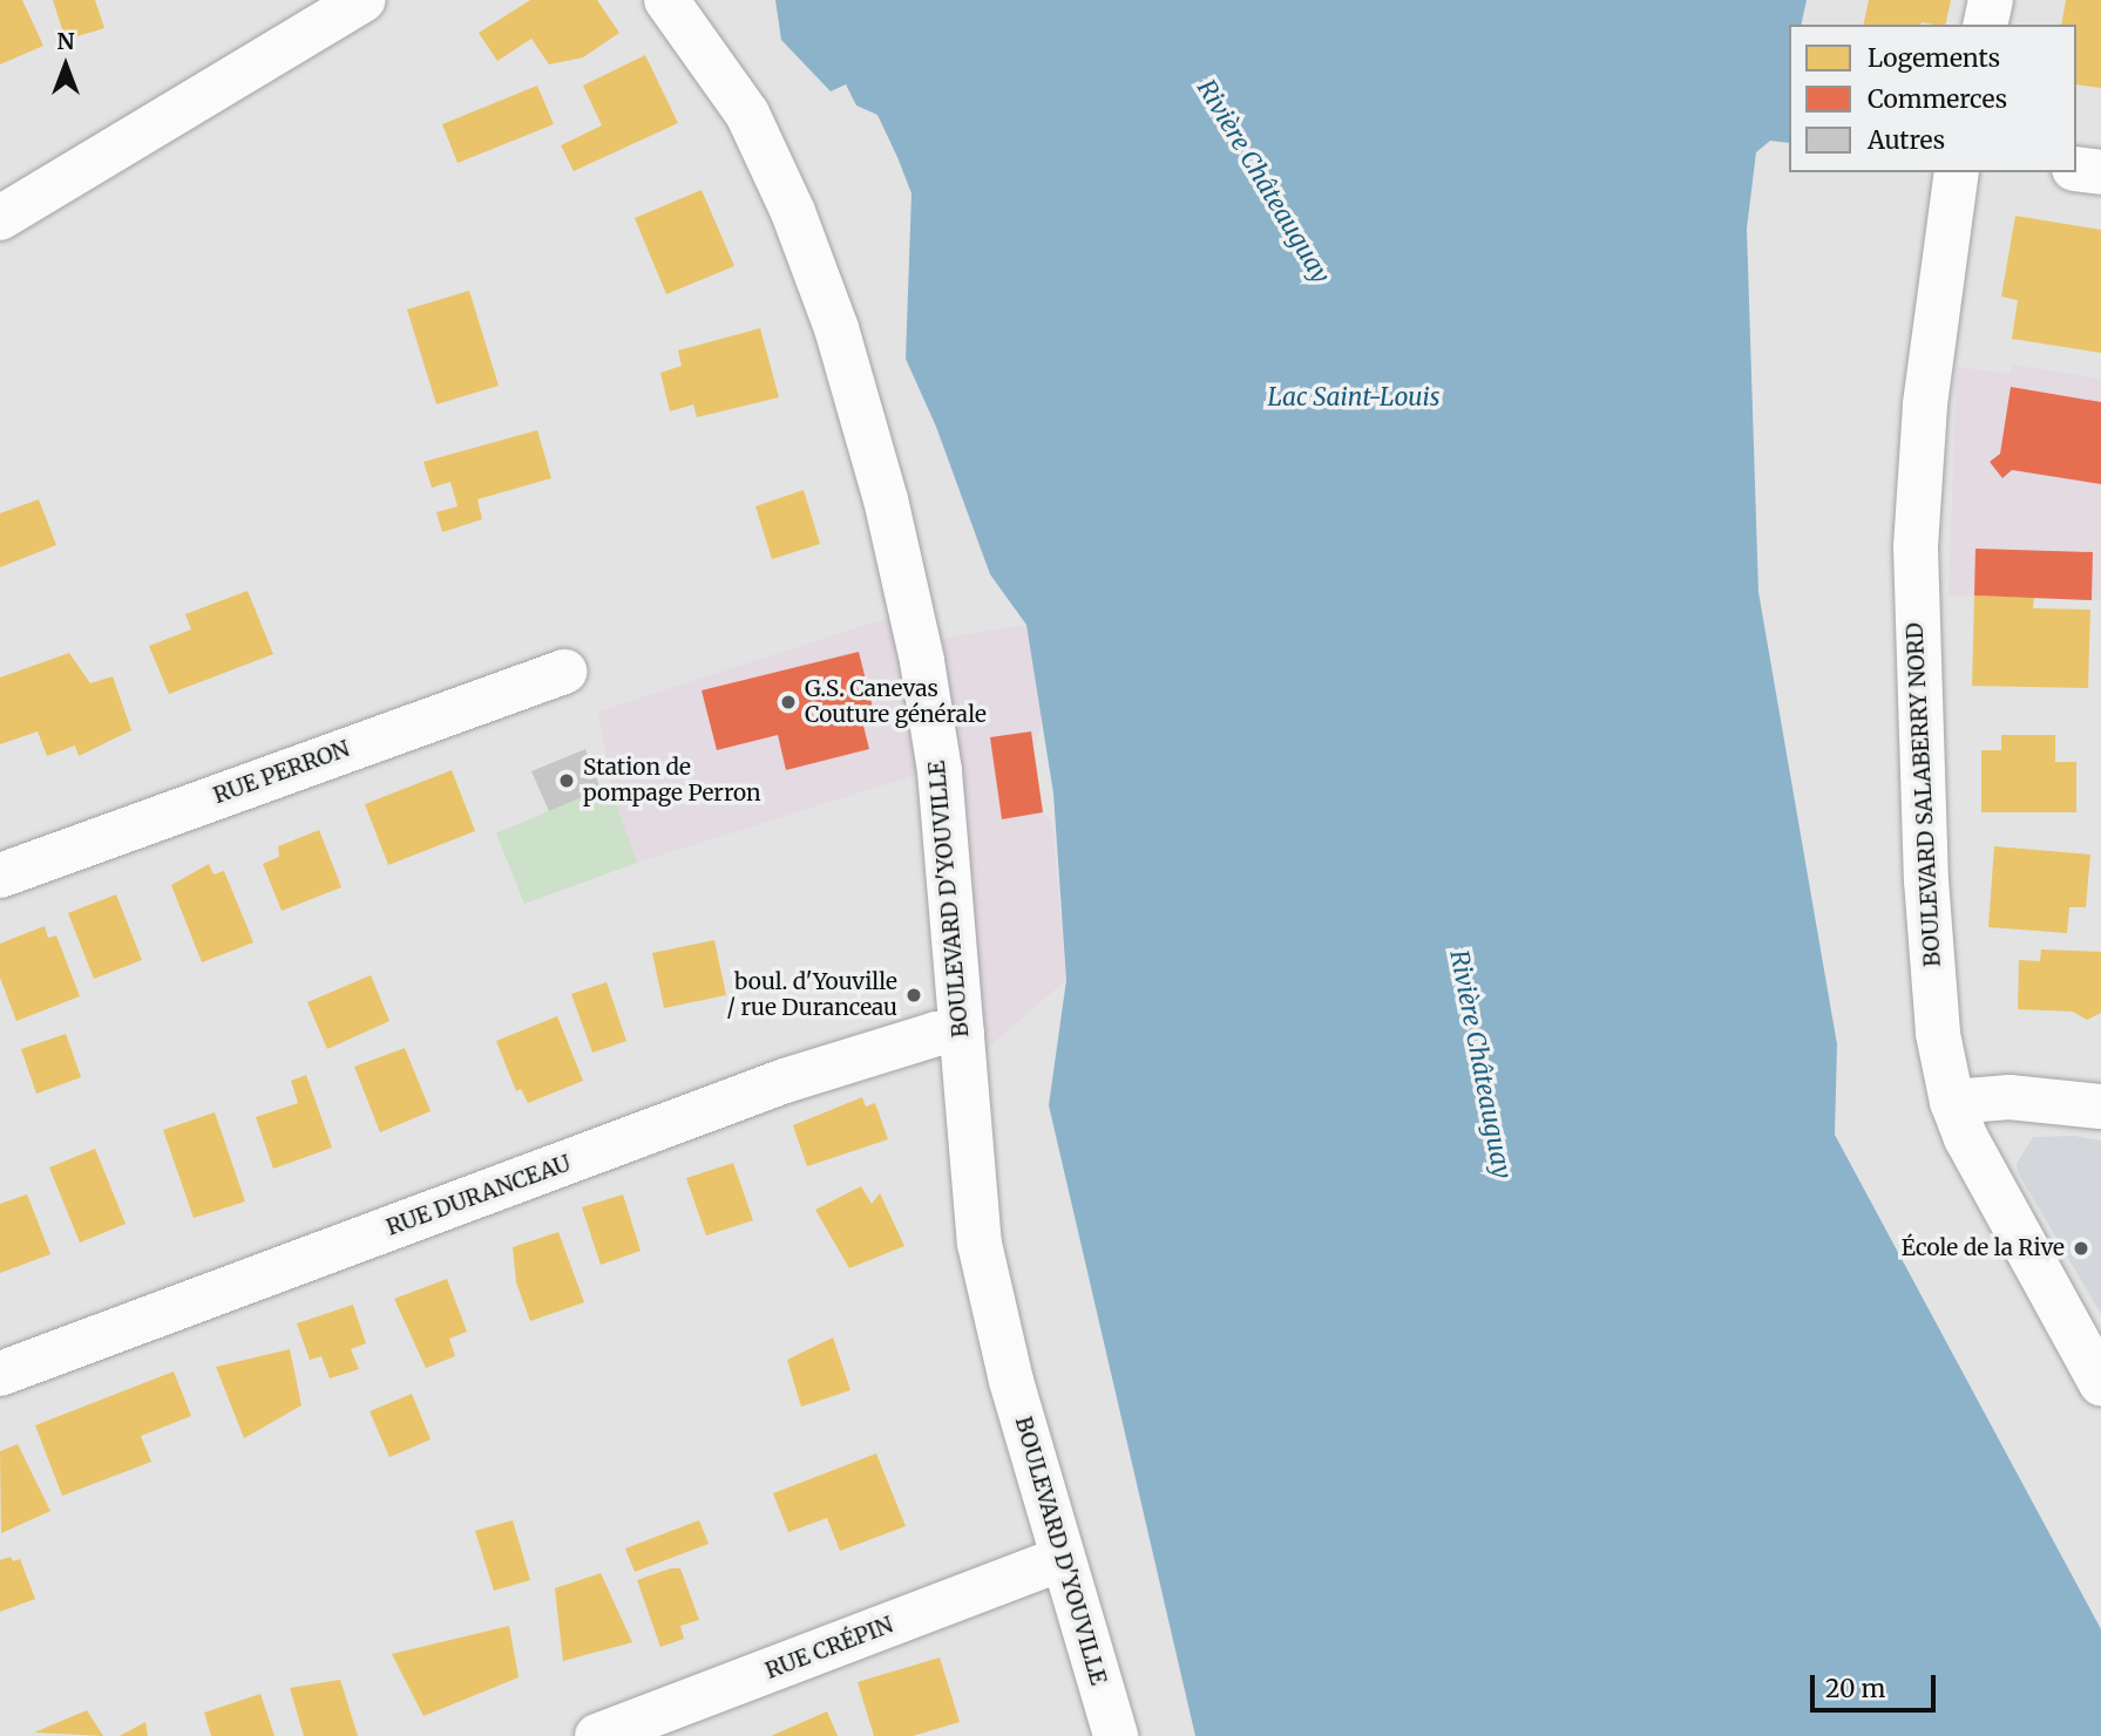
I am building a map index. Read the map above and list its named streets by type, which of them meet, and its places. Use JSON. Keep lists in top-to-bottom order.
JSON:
{
  "streets": {
    "street": [
      "RUE PERRON",
      "BOULEVARD SALABERRY NORD",
      "BOULEVARD D'YOUVILLE",
      "RUE DURANCEAU",
      "RUE CRÉPIN"
    ]
  },
  "crossings": [
    ["BOULEVARD D'YOUVILLE", "RUE DURANCEAU"],
    ["BOULEVARD D'YOUVILLE", "RUE CRÉPIN"]
  ],
  "water": ["Rivière Châteauguay", "Lac Saint-Louis"],
  "places": [
    "G.S. Canevas Couture générale",
    "Station de pompage Perron",
    "boul. d'Youville / rue Duranceau",
    "École de la Rive"
  ],
  "legend": ["Logements", "Commerces", "Autres"],
  "scale_bar": "20 m",
  "north": "top"
}
